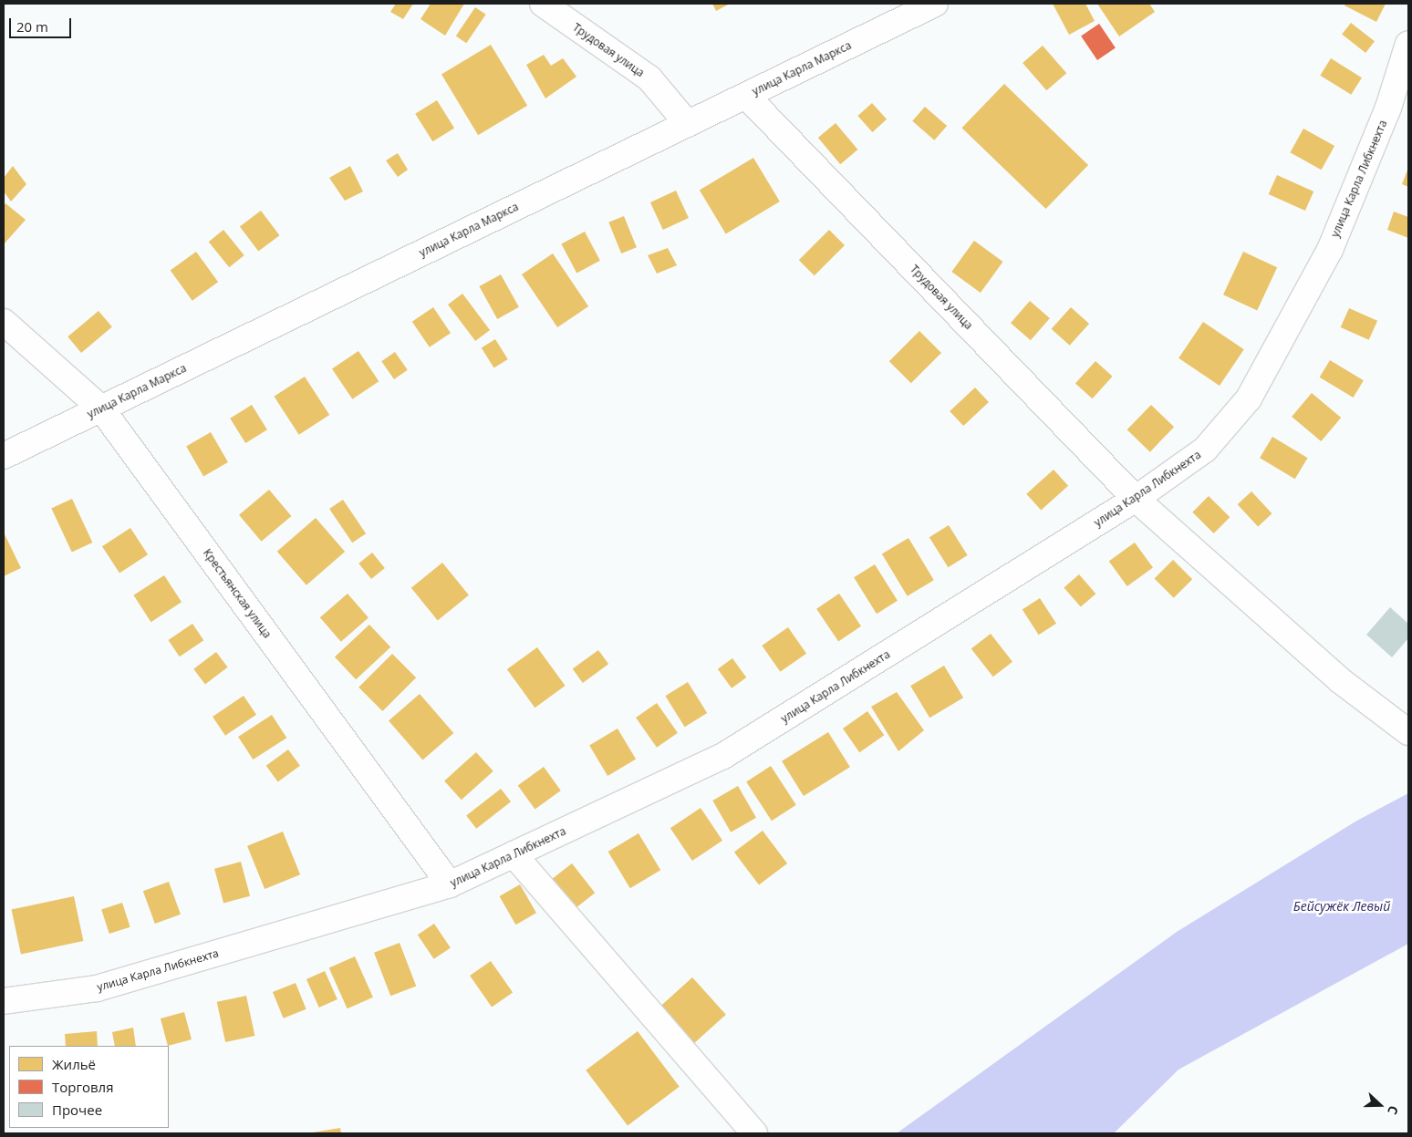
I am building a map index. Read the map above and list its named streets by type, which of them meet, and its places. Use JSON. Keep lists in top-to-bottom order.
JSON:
{
  "streets": {
    "street": [
      "Трудовая улица",
      "улица Карла Маркса",
      "улица Карла Либкнехта",
      "Крестьянская улица"
    ]
  },
  "crossings": [
    ["Трудовая улица", "улица Карла Маркса"],
    ["Трудовая улица", "улица Карла Либкнехта"],
    ["улица Карла Маркса", "Крестьянская улица"],
    ["улица Карла Либкнехта", "Крестьянская улица"]
  ],
  "water": ["Бейсужёк Левый"],
  "legend": ["Жильё", "Торговля", "Прочее"],
  "scale_bar": "20 m",
  "north": "right"
}
